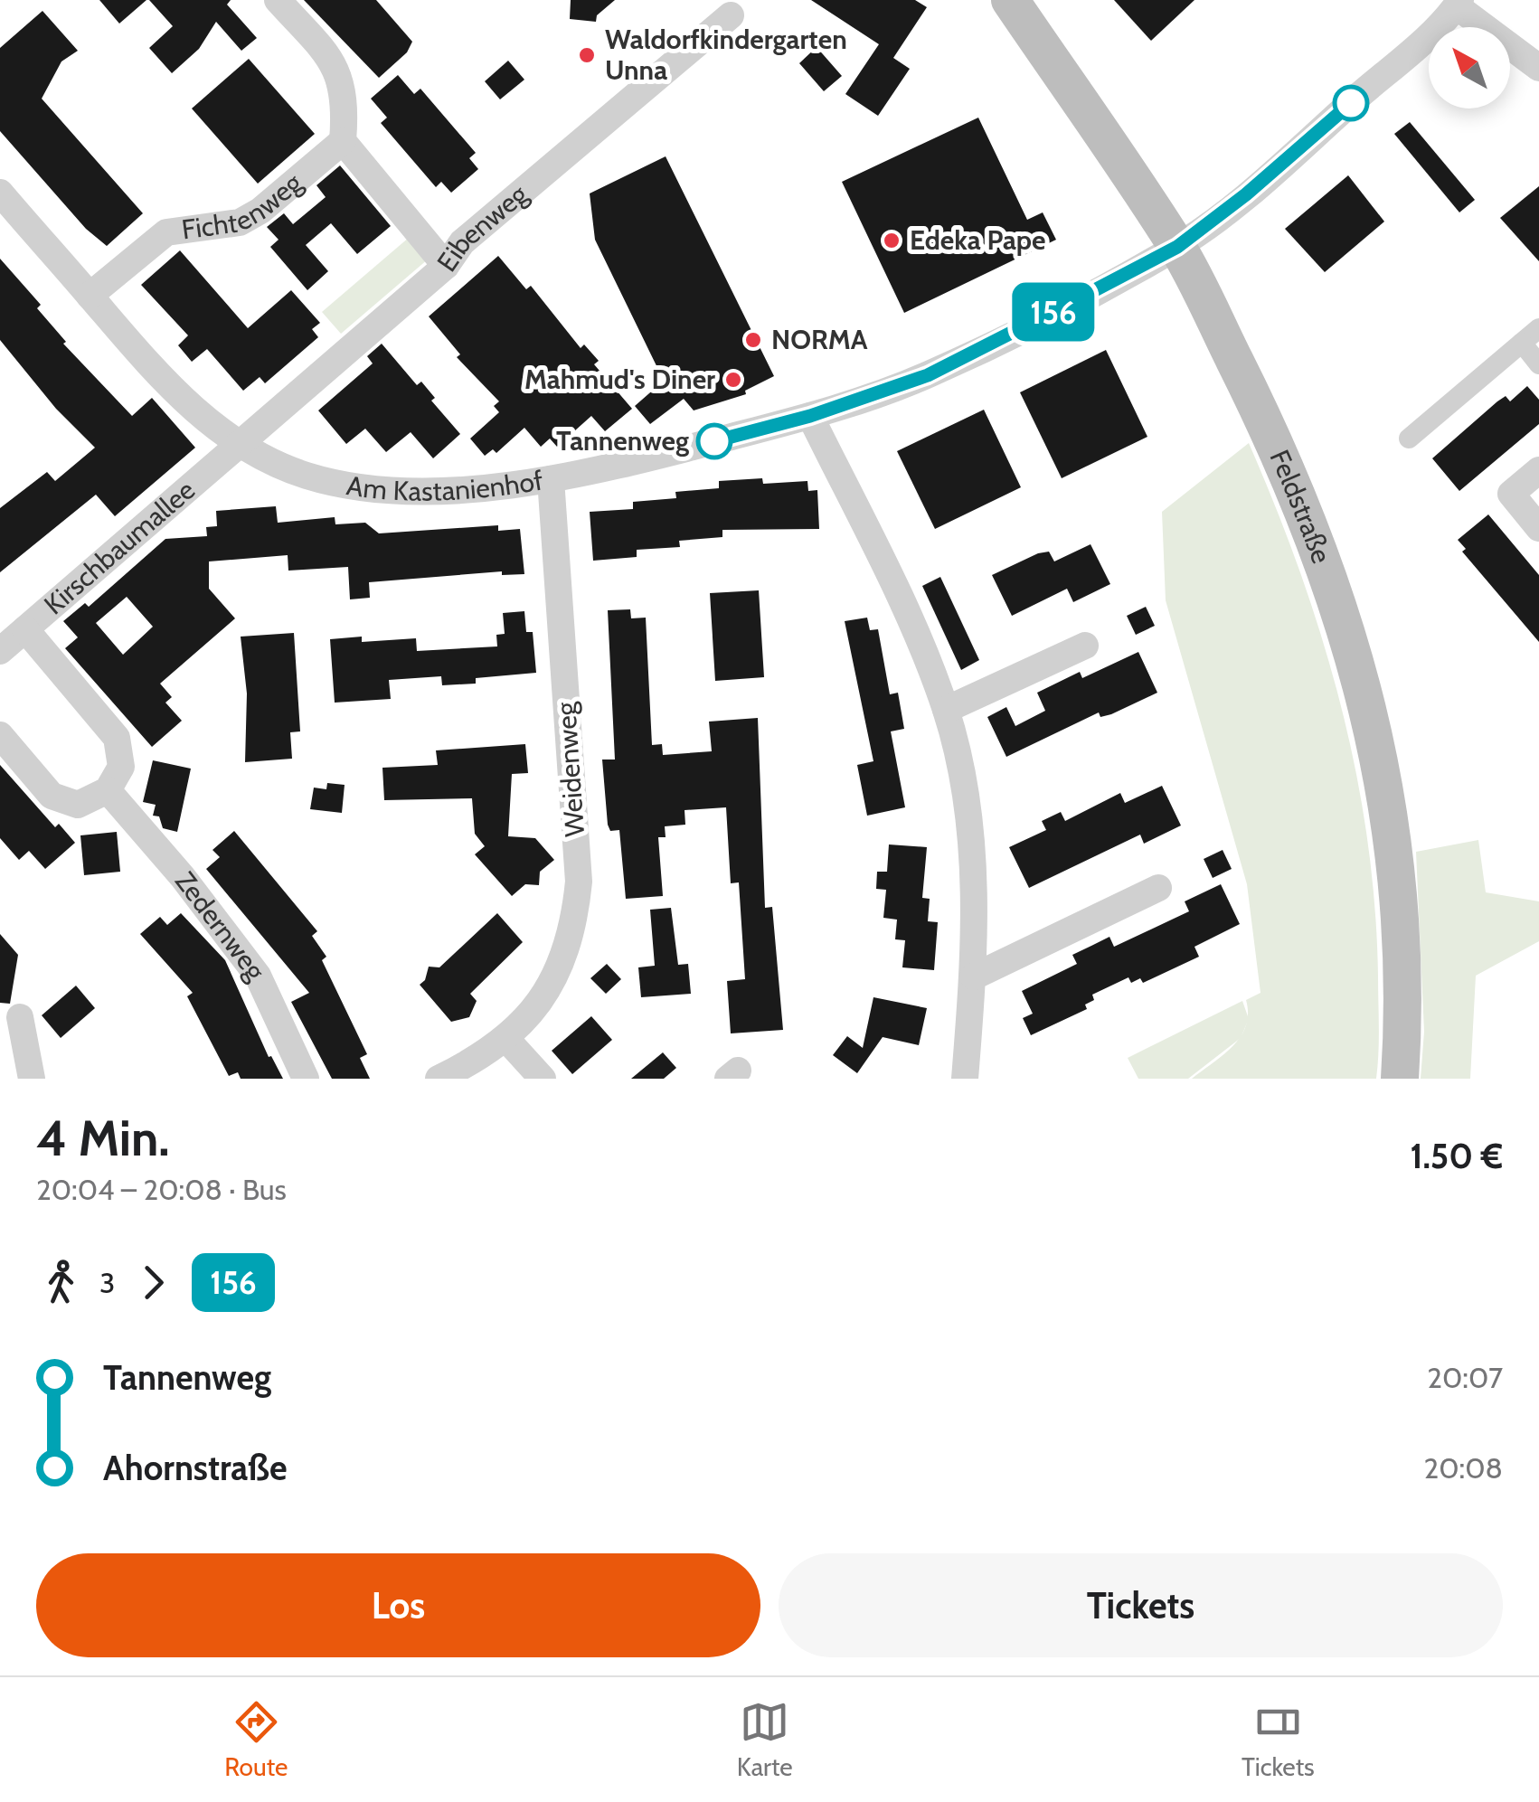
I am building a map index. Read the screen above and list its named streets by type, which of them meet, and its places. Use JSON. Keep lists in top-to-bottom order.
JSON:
{
  "streets": {
    "main road": ["Feldstraße"],
    "street": [
      "Fichtenweg",
      "Eibenweg",
      "Am Kastanienhof",
      "Kirschbaumallee",
      "Weidenweg",
      "Zedernweg"
    ]
  },
  "crossings": [
    ["Fichtenweg", "Am Kastanienhof"],
    ["Eibenweg", "Am Kastanienhof"],
    ["Eibenweg", "Kirschbaumallee"],
    ["Am Kastanienhof", "Feldstraße"],
    ["Am Kastanienhof", "Kirschbaumallee"],
    ["Am Kastanienhof", "Weidenweg"]
  ],
  "places": [
    "Waldorfkindergarten Unna",
    "Edeka Pape",
    "NORMA",
    "Mahmud's Diner",
    "Tannenweg"
  ],
  "lines": ["bus line 156"],
  "north": "top left",
  "page": {
    "on_map": "156",
    "heading": ["4 Min.", "20:04 – 20:08 · Bus", "1.50 €"],
    "legs": ["3", "156"],
    "list": [
      {
        "name": "Tannenweg",
        "value": "20:07"
      },
      {
        "name": "Ahornstraße",
        "value": "20:08"
      }
    ],
    "buttons": ["Los", "Tickets"],
    "tabs": ["Route", "Karte", "Tickets"]
  }
}
